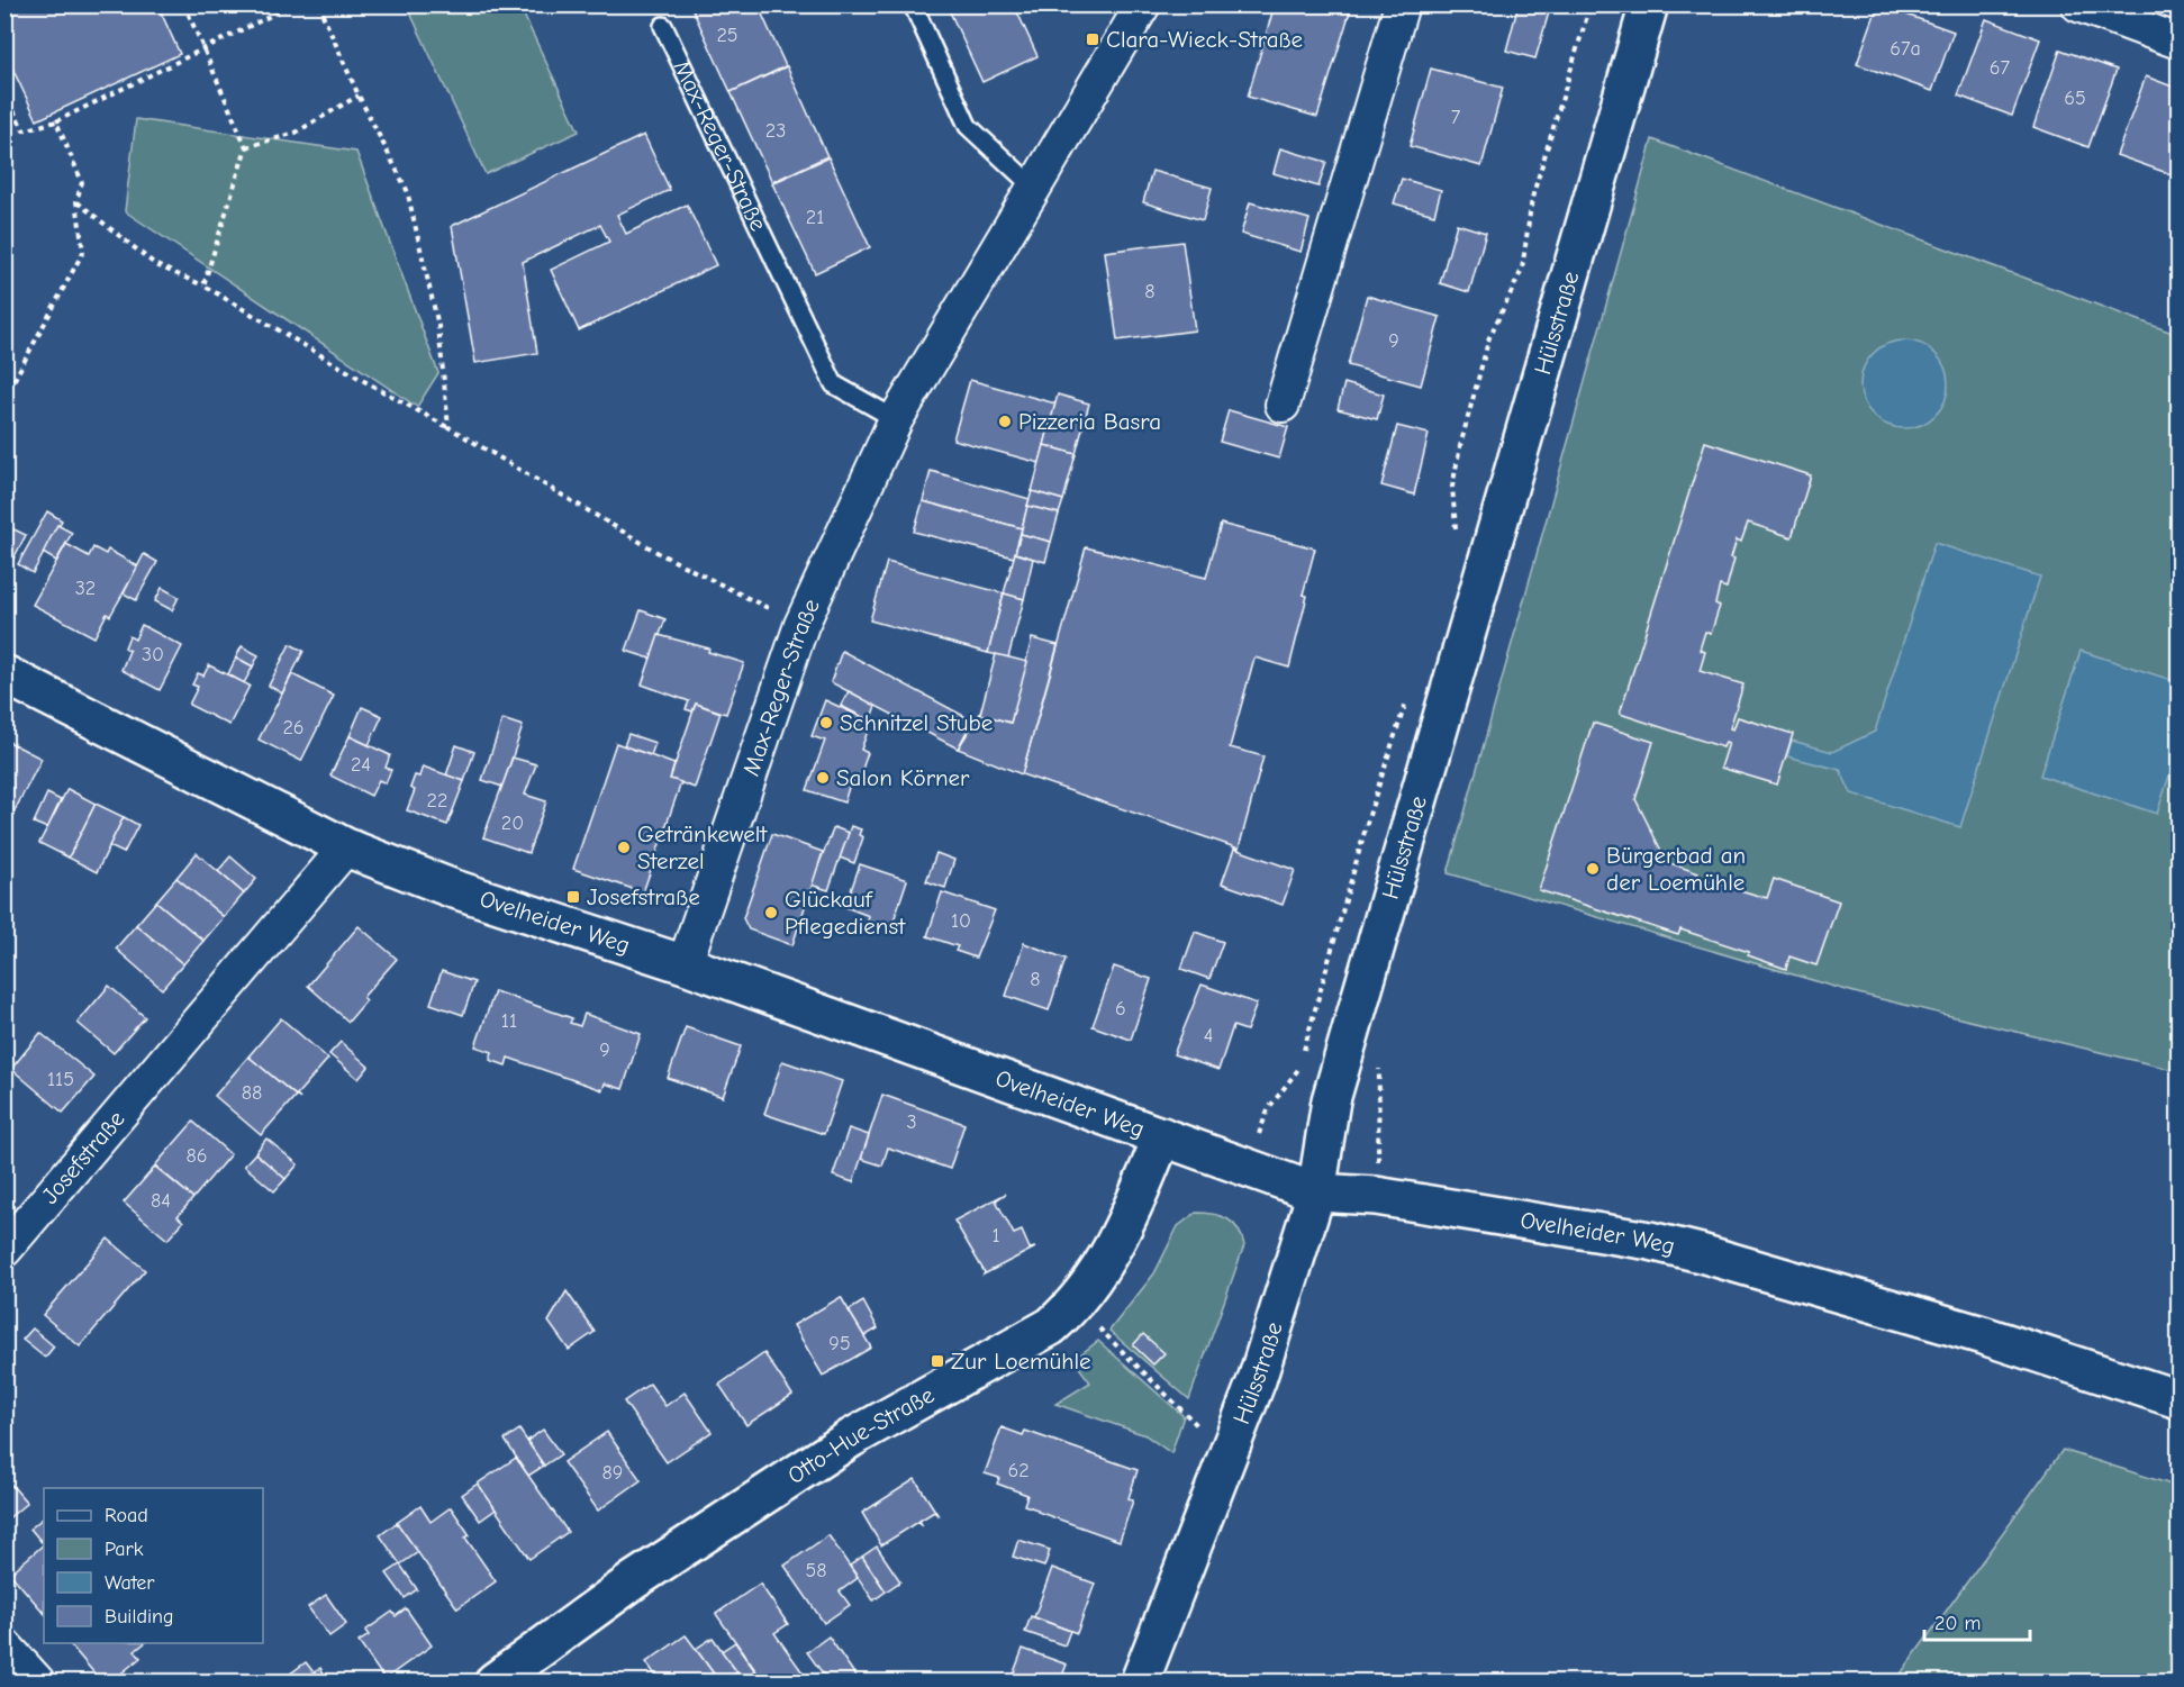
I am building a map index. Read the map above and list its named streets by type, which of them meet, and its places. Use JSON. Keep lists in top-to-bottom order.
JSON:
{
  "streets": {
    "street": [
      "Max-Reger-Straße",
      "Hülsstraße",
      "Ovelheider Weg",
      "Josefstraße",
      "Otto-Hue-Straße"
    ]
  },
  "crossings": [
    ["Max-Reger-Straße", "Ovelheider Weg"],
    ["Hülsstraße", "Ovelheider Weg"],
    ["Ovelheider Weg", "Josefstraße"],
    ["Ovelheider Weg", "Otto-Hue-Straße"]
  ],
  "places": {
    "transit": ["Clara-Wieck-Straße", "Josefstraße", "Zur Loemühle"],
    "other": [
      "Pizzeria Basra",
      "Schnitzel Stube",
      "Salon Körner",
      "Getränkewelt Sterzel",
      "Bürgerbad an der Loemühle",
      "Glückauf Pflegedienst"
    ]
  },
  "house_numbers": [
    "25",
    "67a",
    "67",
    "65",
    "7",
    "23",
    "21",
    "8",
    "9",
    "32",
    "30",
    "26",
    "24",
    "22",
    "20",
    "10",
    "8",
    "6",
    "11",
    "4",
    "9",
    "115",
    "88",
    "3",
    "86",
    "84",
    "1",
    "95",
    "62",
    "89",
    "58"
  ],
  "legend": [
    "Road",
    "Park",
    "Water",
    "Building"
  ],
  "scale_bar": "20 m"
}
